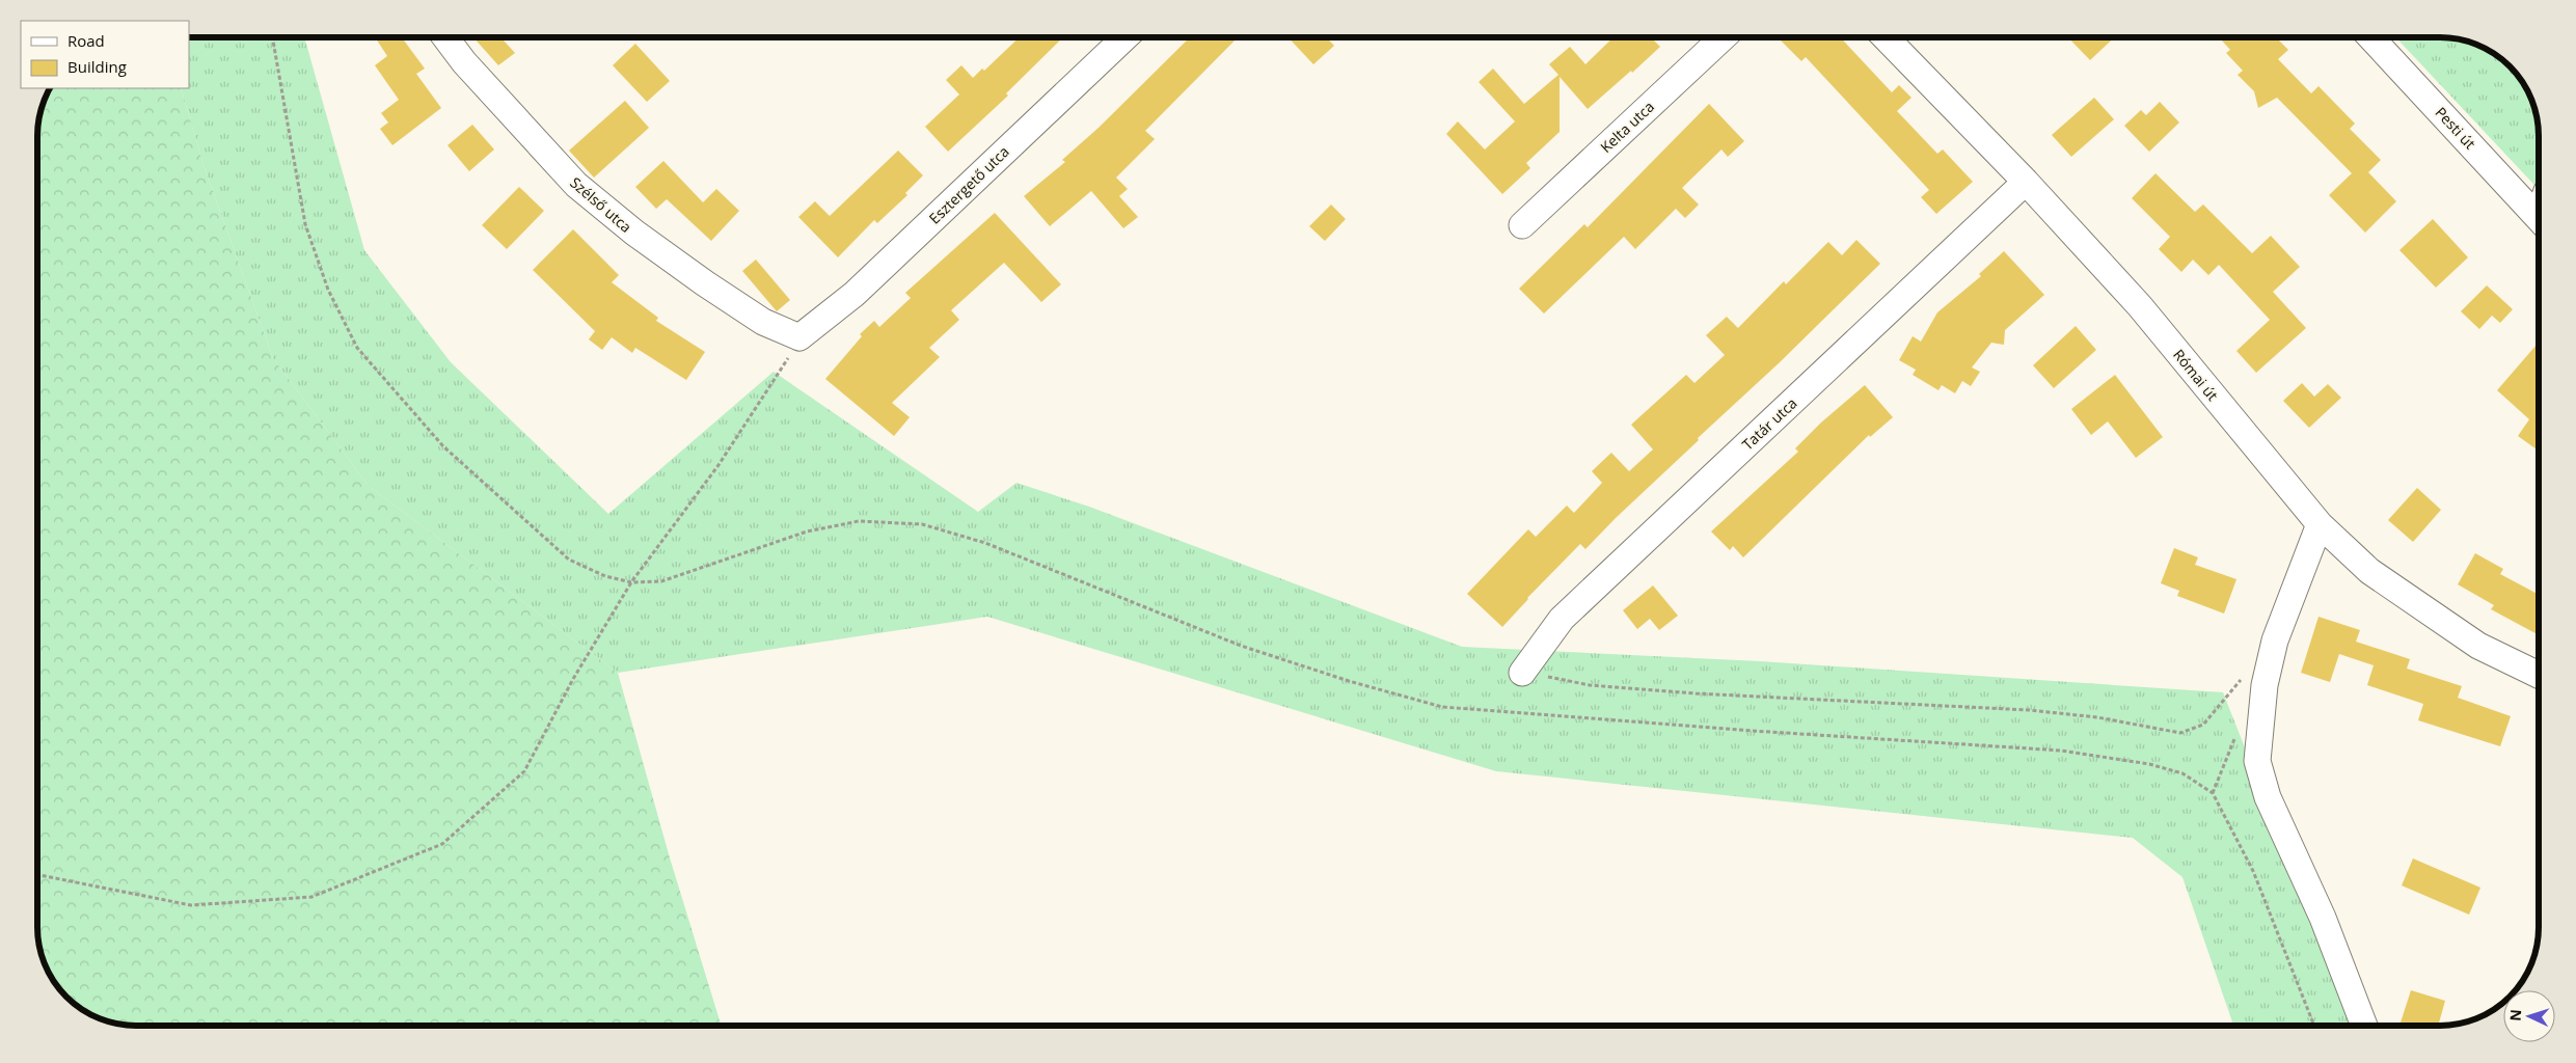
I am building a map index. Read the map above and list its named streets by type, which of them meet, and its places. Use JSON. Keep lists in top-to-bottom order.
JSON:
{
  "streets": {
    "street": [
      "Kelta utca",
      "Pesti út",
      "Esztergető utca",
      "Szélső utca",
      "Római út",
      "Tatár utca"
    ]
  },
  "crossings": [
    ["Esztergető utca", "Szélső utca"],
    ["Római út", "Tatár utca"]
  ],
  "legend": ["Road", "Building"],
  "north": "left"
}
